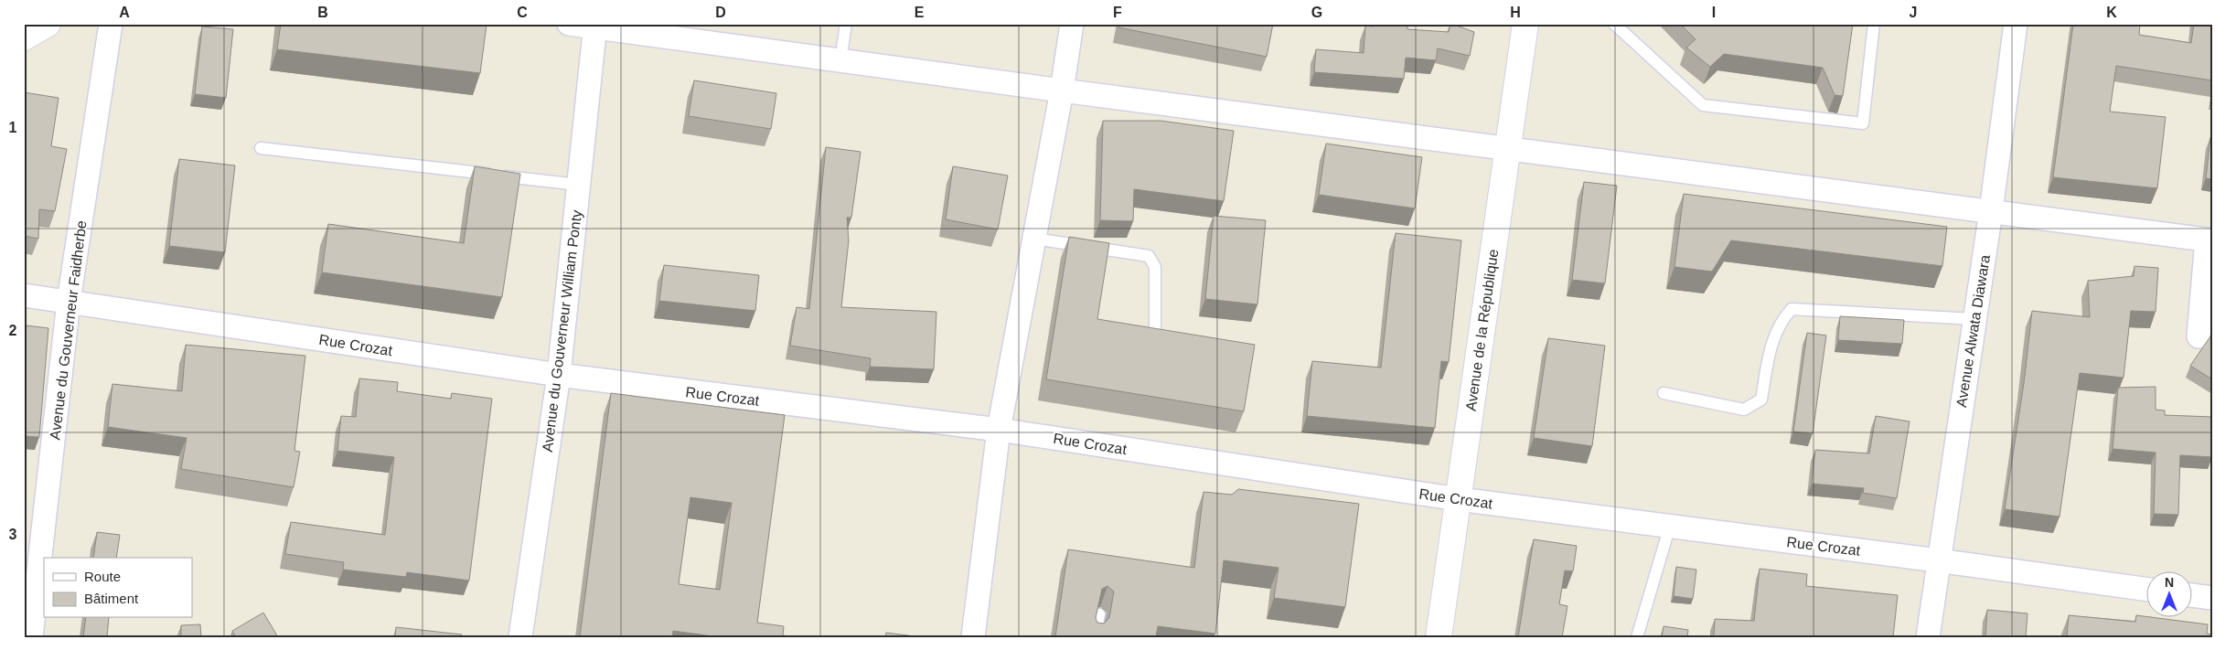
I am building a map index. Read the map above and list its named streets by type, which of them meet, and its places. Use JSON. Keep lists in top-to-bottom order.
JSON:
{
  "streets": {
    "street": [
      "Avenue du Gouverneur Faidherbe",
      "Avenue de la République",
      "Avenue du Gouverneur William Ponty",
      "Avenue Alwata Diawara",
      "Rue Crozat"
    ]
  },
  "crossings": [
    ["Avenue du Gouverneur Faidherbe", "Rue Crozat"],
    ["Avenue de la République", "Rue Crozat"],
    ["Avenue du Gouverneur William Ponty", "Rue Crozat"],
    ["Avenue Alwata Diawara", "Rue Crozat"]
  ],
  "legend": ["Route", "Bâtiment"],
  "north": "top",
  "grid": {
    "columns": [
      "A",
      "B",
      "C",
      "D",
      "E",
      "F",
      "G",
      "H",
      "I",
      "J",
      "K"
    ],
    "rows": ["1", "2", "3"]
  }
}
